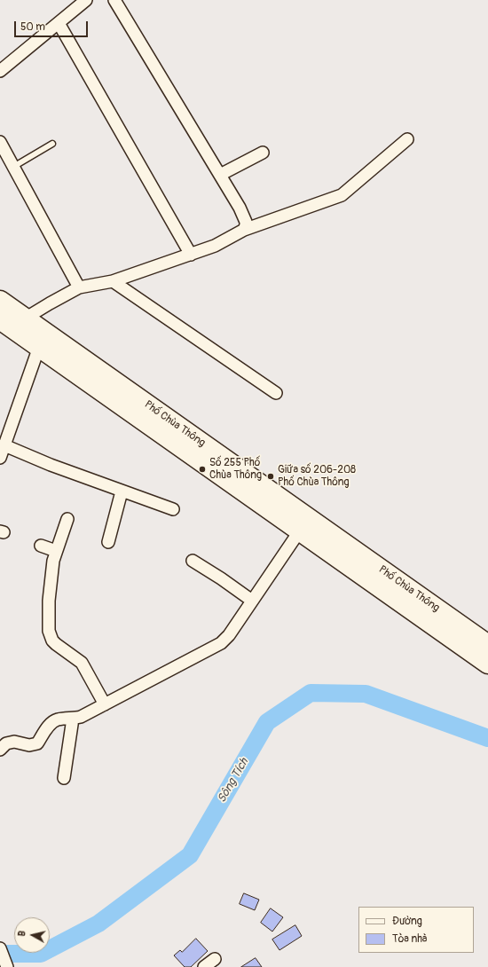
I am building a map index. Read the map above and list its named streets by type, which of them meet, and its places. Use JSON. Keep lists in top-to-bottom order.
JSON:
{
  "streets": {
    "highway": ["Phố Chùa Thông"]
  },
  "water": ["Sông Tích"],
  "places": ["Số 255 Phố Chùa Thông", "Giữa số 206-208 Phố Chùa Thông"],
  "legend": ["Đường", "Tòa nhà"],
  "scale_bar": "50 m",
  "north": "left"
}
